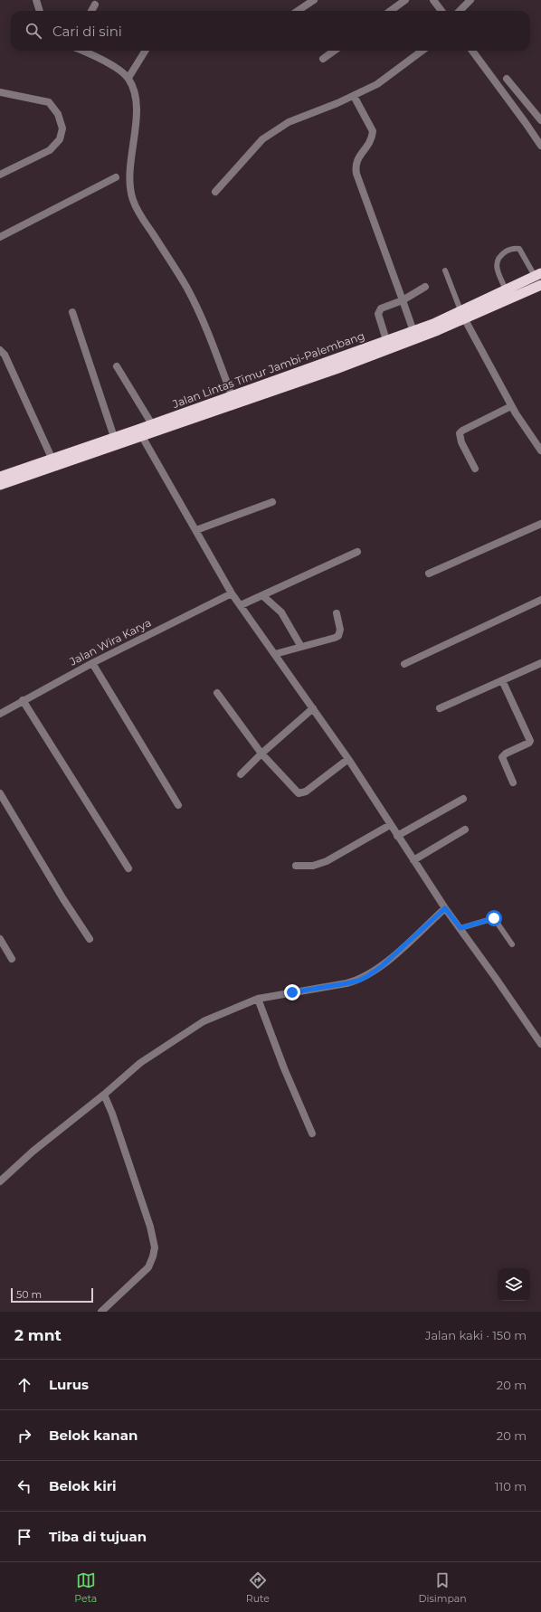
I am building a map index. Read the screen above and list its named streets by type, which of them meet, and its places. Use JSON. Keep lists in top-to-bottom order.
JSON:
{
  "streets": {
    "highway": ["Jalan Lintas Timur Jambi-Palembang"],
    "street": ["Jalan Wira Karya"]
  },
  "scale_bar": "50 m",
  "page": {
    "search": "Cari di sini",
    "scale": "50 m",
    "heading": ["2 mnt", "Jalan kaki · 150 m"],
    "list": [
      ["Lurus", "20 m"],
      ["Belok kanan", "20 m"],
      ["Belok kiri", "110 m"],
      "Tiba di tujuan"
    ],
    "nav": ["Peta", "Rute", "Disimpan"]
  }
}
